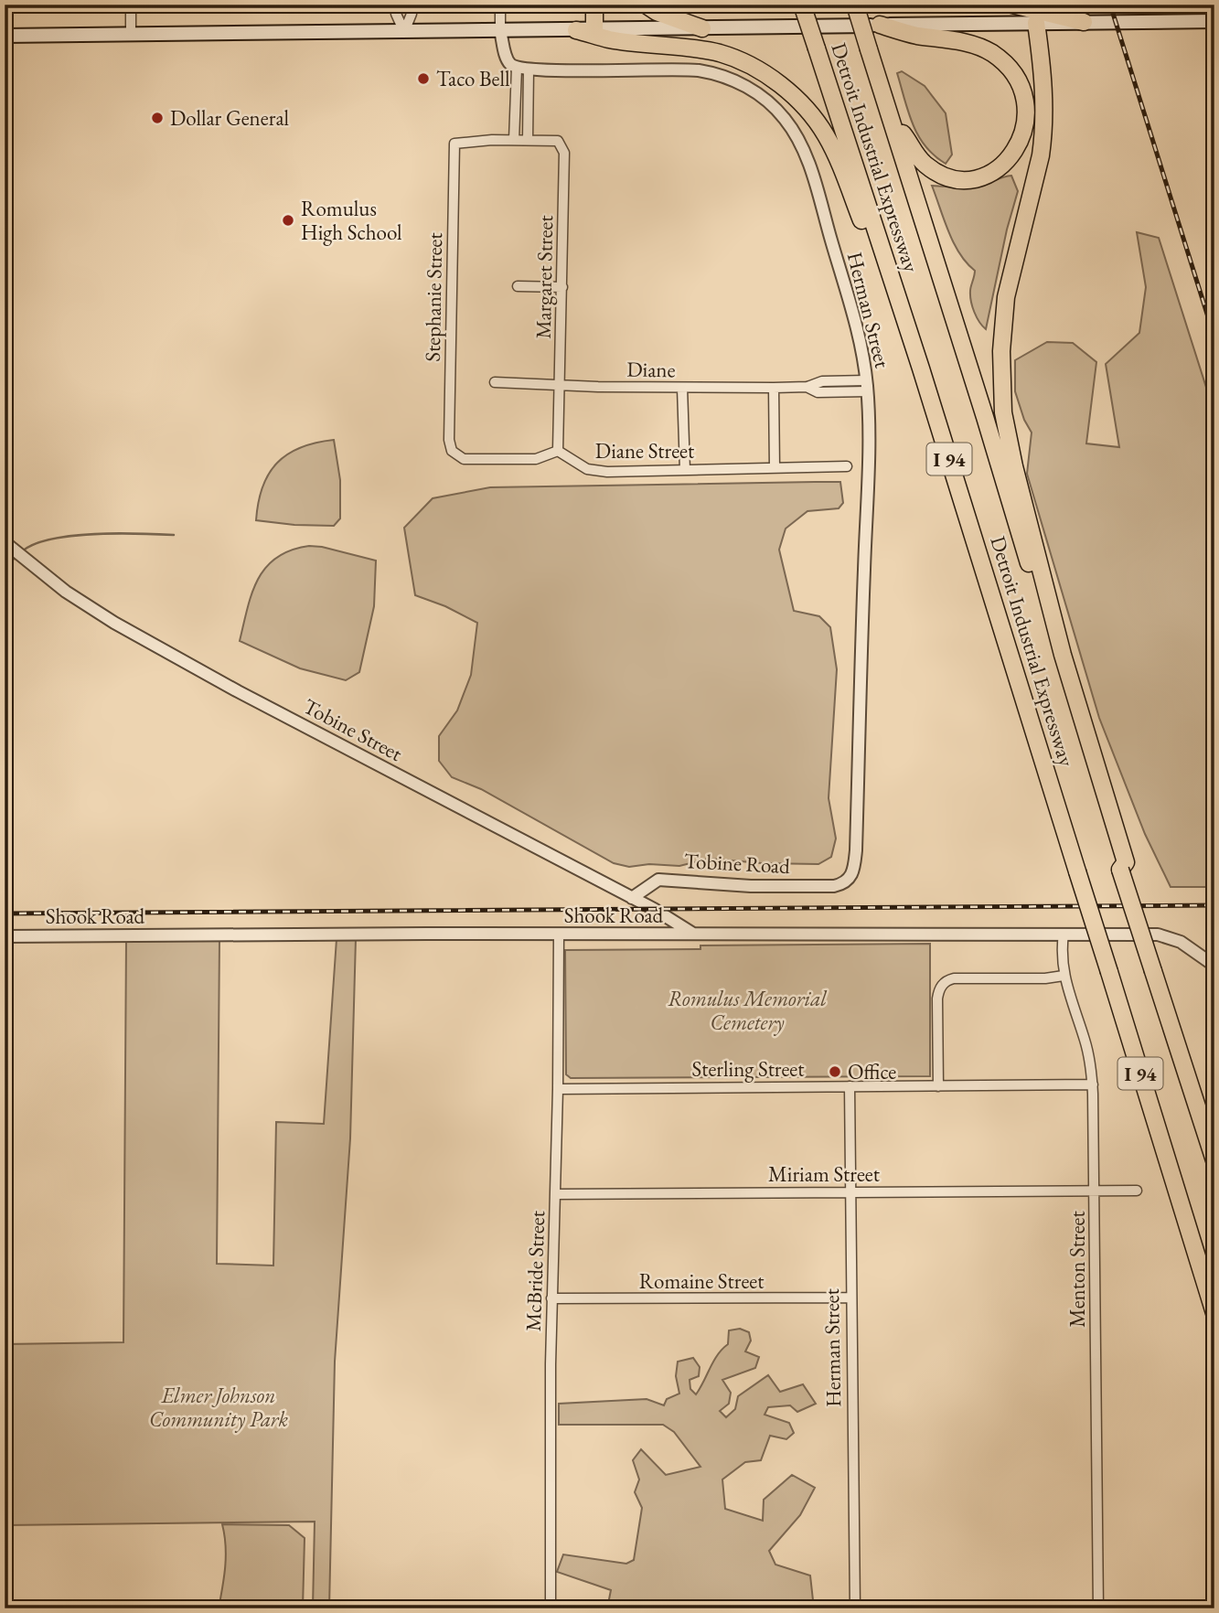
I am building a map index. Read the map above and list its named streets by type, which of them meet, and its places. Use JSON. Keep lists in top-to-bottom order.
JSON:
{
  "streets": {
    "highway": ["Detroit Industrial Expressway", "I 94"],
    "street": [
      "Margaret Street",
      "Stephanie Street",
      "Herman Street",
      "Diane",
      "Diane Street",
      "Tobine Street",
      "Tobine Road",
      "Shook Road",
      "Sterling Street",
      "Miriam Street",
      "Menton Street",
      "McBride Street",
      "Romaine Street"
    ]
  },
  "crossings": [
    ["Margaret Street", "Stephanie Street"],
    ["Margaret Street", "Diane"],
    ["Margaret Street", "Diane Street"],
    ["Stephanie Street", "Diane Street"],
    ["Herman Street", "Diane"],
    ["Herman Street", "Tobine Road"],
    ["Herman Street", "Sterling Street"],
    ["Herman Street", "Miriam Street"],
    ["Herman Street", "Romaine Street"],
    ["Tobine Street", "Tobine Road"],
    ["Tobine Street", "Shook Road"],
    ["Shook Road", "Menton Street"],
    ["Shook Road", "McBride Street"],
    ["Sterling Street", "Menton Street"],
    ["Sterling Street", "McBride Street"],
    ["Miriam Street", "Menton Street"],
    ["Miriam Street", "McBride Street"],
    ["McBride Street", "Romaine Street"]
  ],
  "parks": ["Romulus Memorial Cemetery", "Elmer Johnson Community Park"],
  "places": [
    "Taco Bell",
    "Dollar General",
    "Romulus High School",
    "Office"
  ]
}
